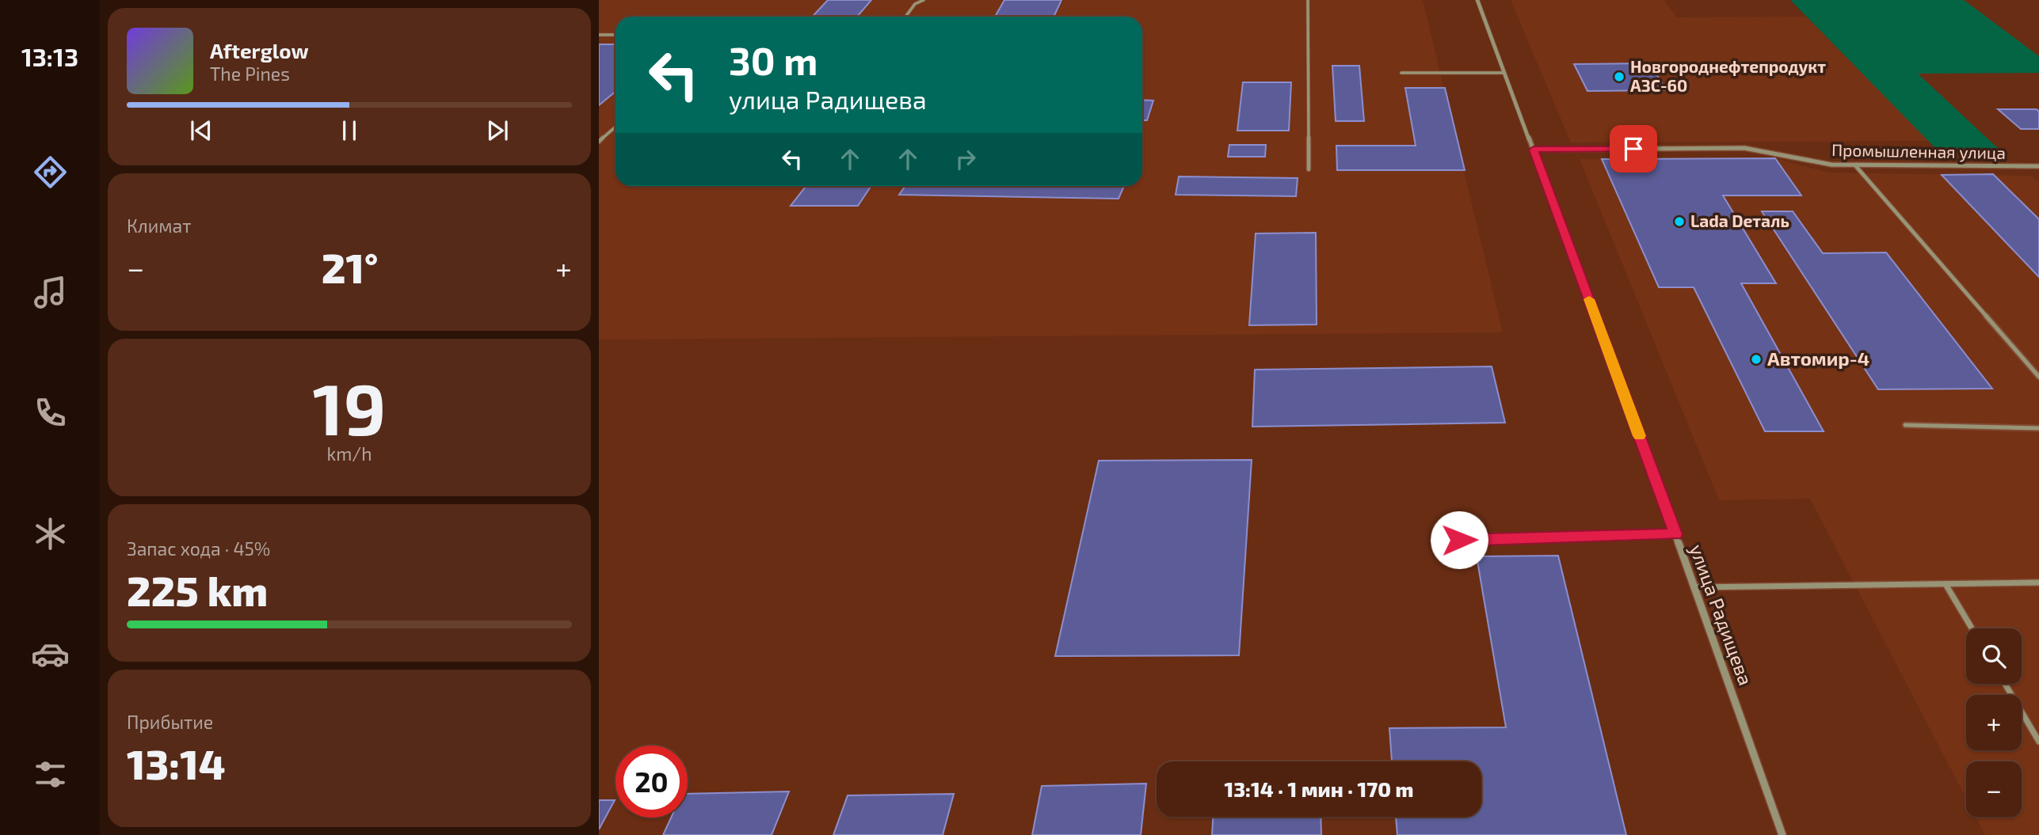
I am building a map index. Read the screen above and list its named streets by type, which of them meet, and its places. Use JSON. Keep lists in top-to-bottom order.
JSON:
{
  "streets": {
    "street": ["Промышленная улица", "улица Радищева"]
  },
  "crossings": [
    ["Промышленная улица", "улица Радищева"]
  ],
  "places": ["Новгороднефтепродукт АЗС-60", "Lada Dеталь", "Автомир-4"],
  "page": {
    "tabs": "13:13",
    "turn": ["30 m", "улица Радищева"],
    "song": ["Afterglow", "The Pines"],
    "tile": [
      "Климат",
      ["19", "km/h"],
      ["Запас хода · 45%", "225 km"],
      ["Прибытие", "13:14"]
    ],
    "heat": ["−", "21°", "+"],
    "map_buttons": ["+", "−"],
    "limit": "20",
    "trip": "13:14 · 1 мин · 170 m"
  }
}
